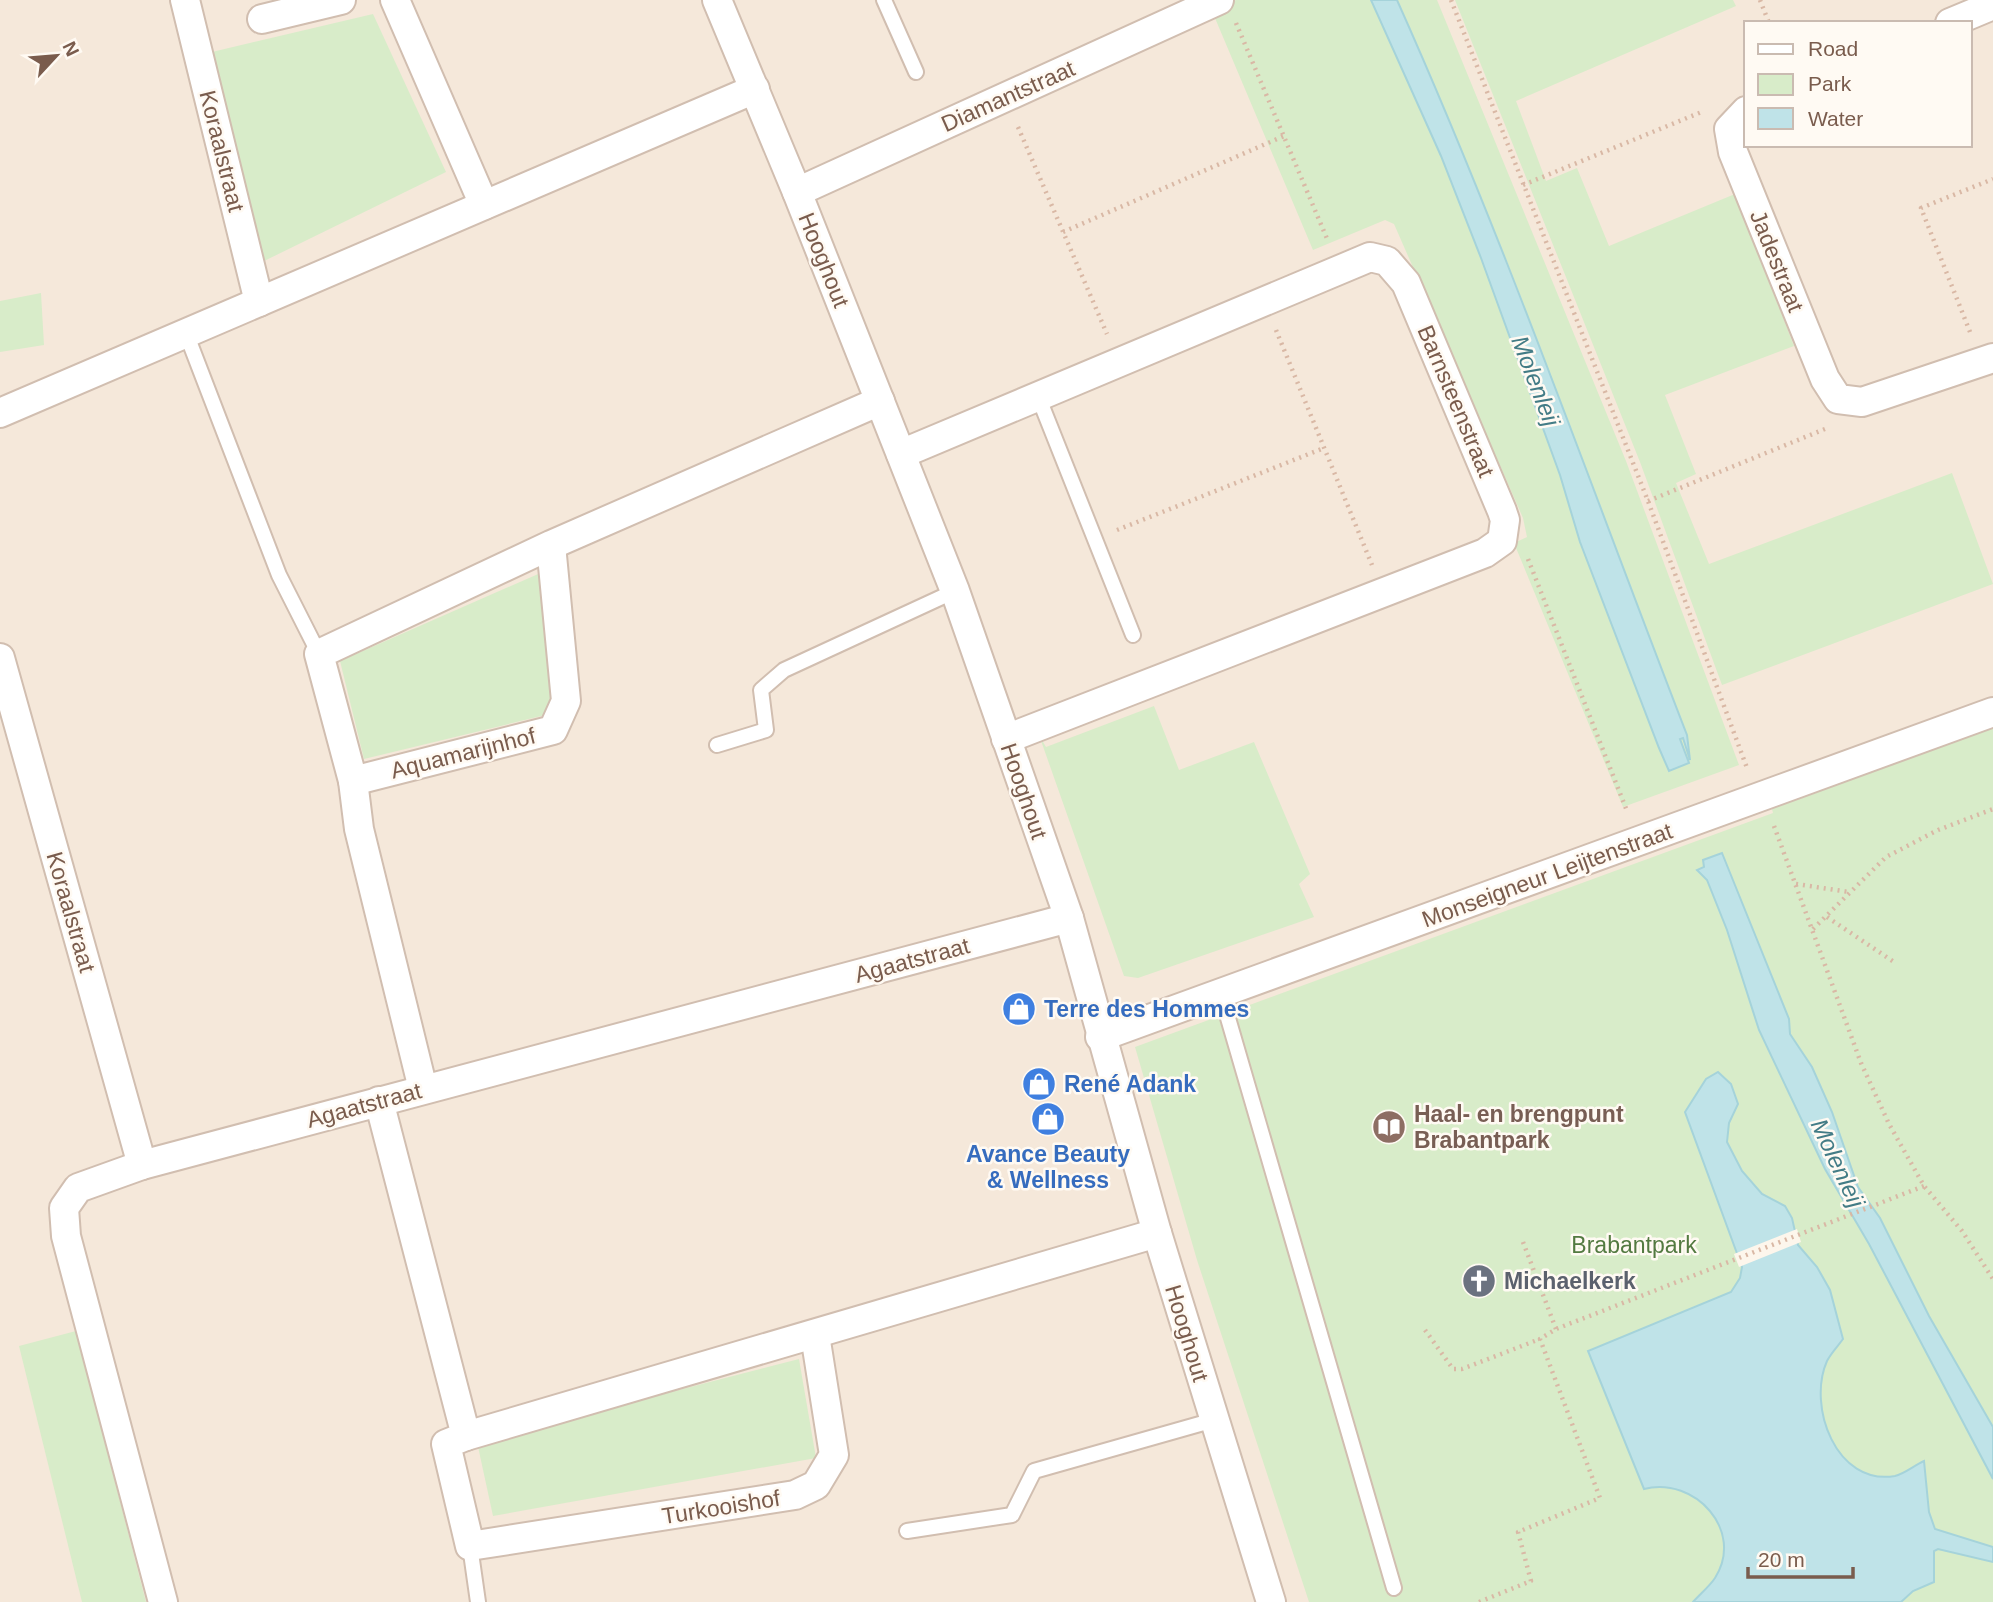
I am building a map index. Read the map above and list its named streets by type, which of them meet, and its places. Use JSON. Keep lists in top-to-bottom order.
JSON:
{
  "streets": {
    "street": [
      "Diamantstraat",
      "Koraalstraat",
      "Hooghout",
      "Jadestraat",
      "Barnsteenstraat",
      "Aquamarijnhof",
      "Monseigneur Leijtenstraat",
      "Agaatstraat",
      "Turkooishof"
    ]
  },
  "crossings": [
    ["Diamantstraat", "Hooghout"],
    ["Koraalstraat", "Agaatstraat"],
    ["Hooghout", "Barnsteenstraat"],
    ["Hooghout", "Monseigneur Leijtenstraat"],
    ["Hooghout", "Agaatstraat"]
  ],
  "water": ["Molenleij"],
  "parks": ["Brabantpark"],
  "places": {
    "shop": ["Terre des Hommes", "René Adank", "Avance Beauty & Wellness"],
    "library": ["Haal- en brengpunt Brabantpark"],
    "church": ["Michaelkerk"]
  },
  "legend": ["Road", "Park", "Water"],
  "scale_bar": "20 m",
  "north": "top right"
}
